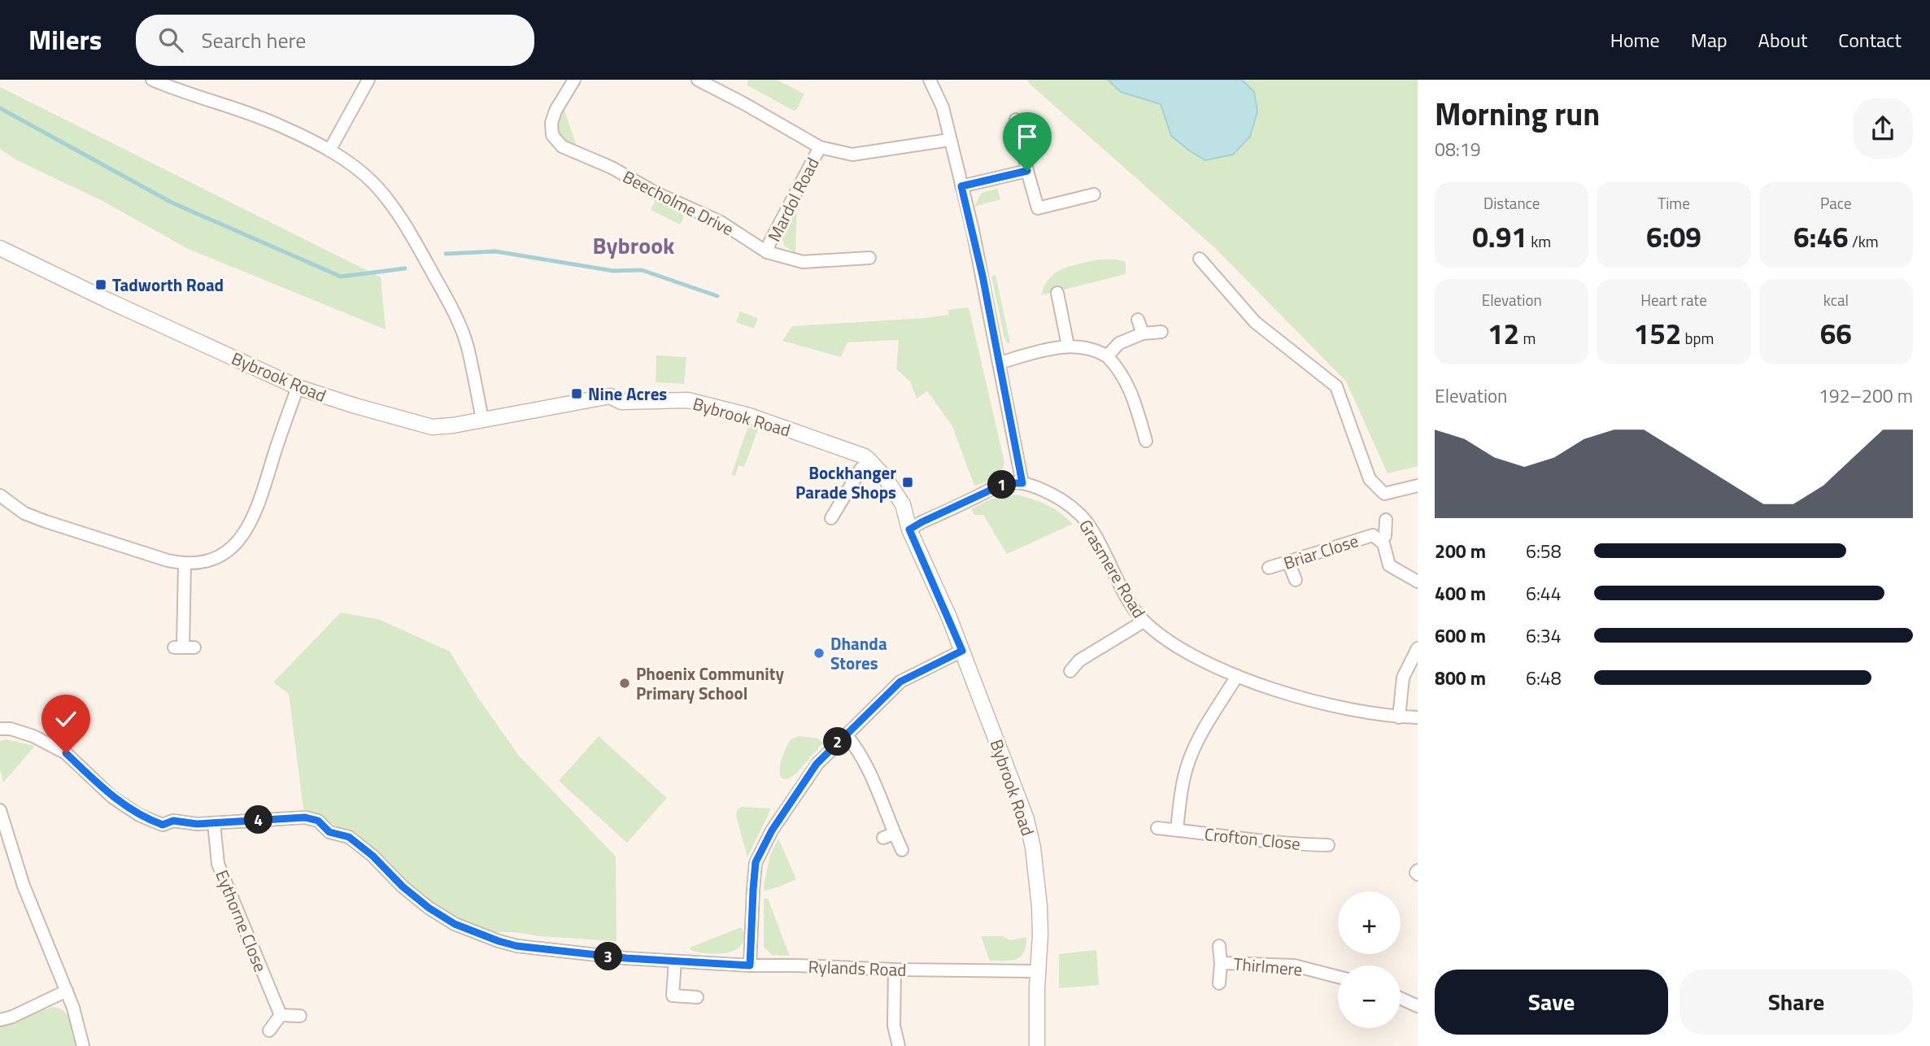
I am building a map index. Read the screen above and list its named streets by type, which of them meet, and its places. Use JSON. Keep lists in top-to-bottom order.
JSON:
{
  "streets": {
    "street": [
      "Mardol Road",
      "Beecholme Drive",
      "Bybrook Road",
      "Briar Close",
      "Grasmere Road",
      "Crofton Close",
      "Eythorne Close",
      "Thirlmere",
      "Rylands Road"
    ]
  },
  "crossings": [
    ["Mardol Road", "Beecholme Drive"],
    ["Bybrook Road", "Grasmere Road"],
    ["Bybrook Road", "Rylands Road"],
    ["Eythorne Close", "Rylands Road"]
  ],
  "districts": ["Bybrook"],
  "places": {
    "transit": ["Tadworth Road", "Nine Acres", "Bockhanger Parade Shops"],
    "other": ["Dhanda Stores", "Phoenix Community Primary School"]
  },
  "page": {
    "header": "Milers",
    "search": "Search here",
    "nav": [
      "Home",
      "Map",
      "About",
      "Contact"
    ],
    "heading": ["Morning run", "08:19"],
    "stats": [
      ["Distance", "0.91 km"],
      ["Time", "6:09"],
      ["Pace", "6:46 /km"],
      ["Elevation", "12 m"],
      ["Heart rate", "152 bpm"],
      ["kcal", "66"]
    ],
    "chart": ["Elevation", "192–200 m"],
    "pins": [
      "1",
      "2",
      "4",
      "3"
    ],
    "list": [
      {
        "name": "200 m",
        "note": "6:58"
      },
      {
        "name": "400 m",
        "note": "6:44"
      },
      {
        "name": "600 m",
        "note": "6:34"
      },
      {
        "name": "800 m",
        "note": "6:48"
      }
    ],
    "map_buttons": ["+", "−"],
    "buttons": ["Save", "Share"]
  }
}
